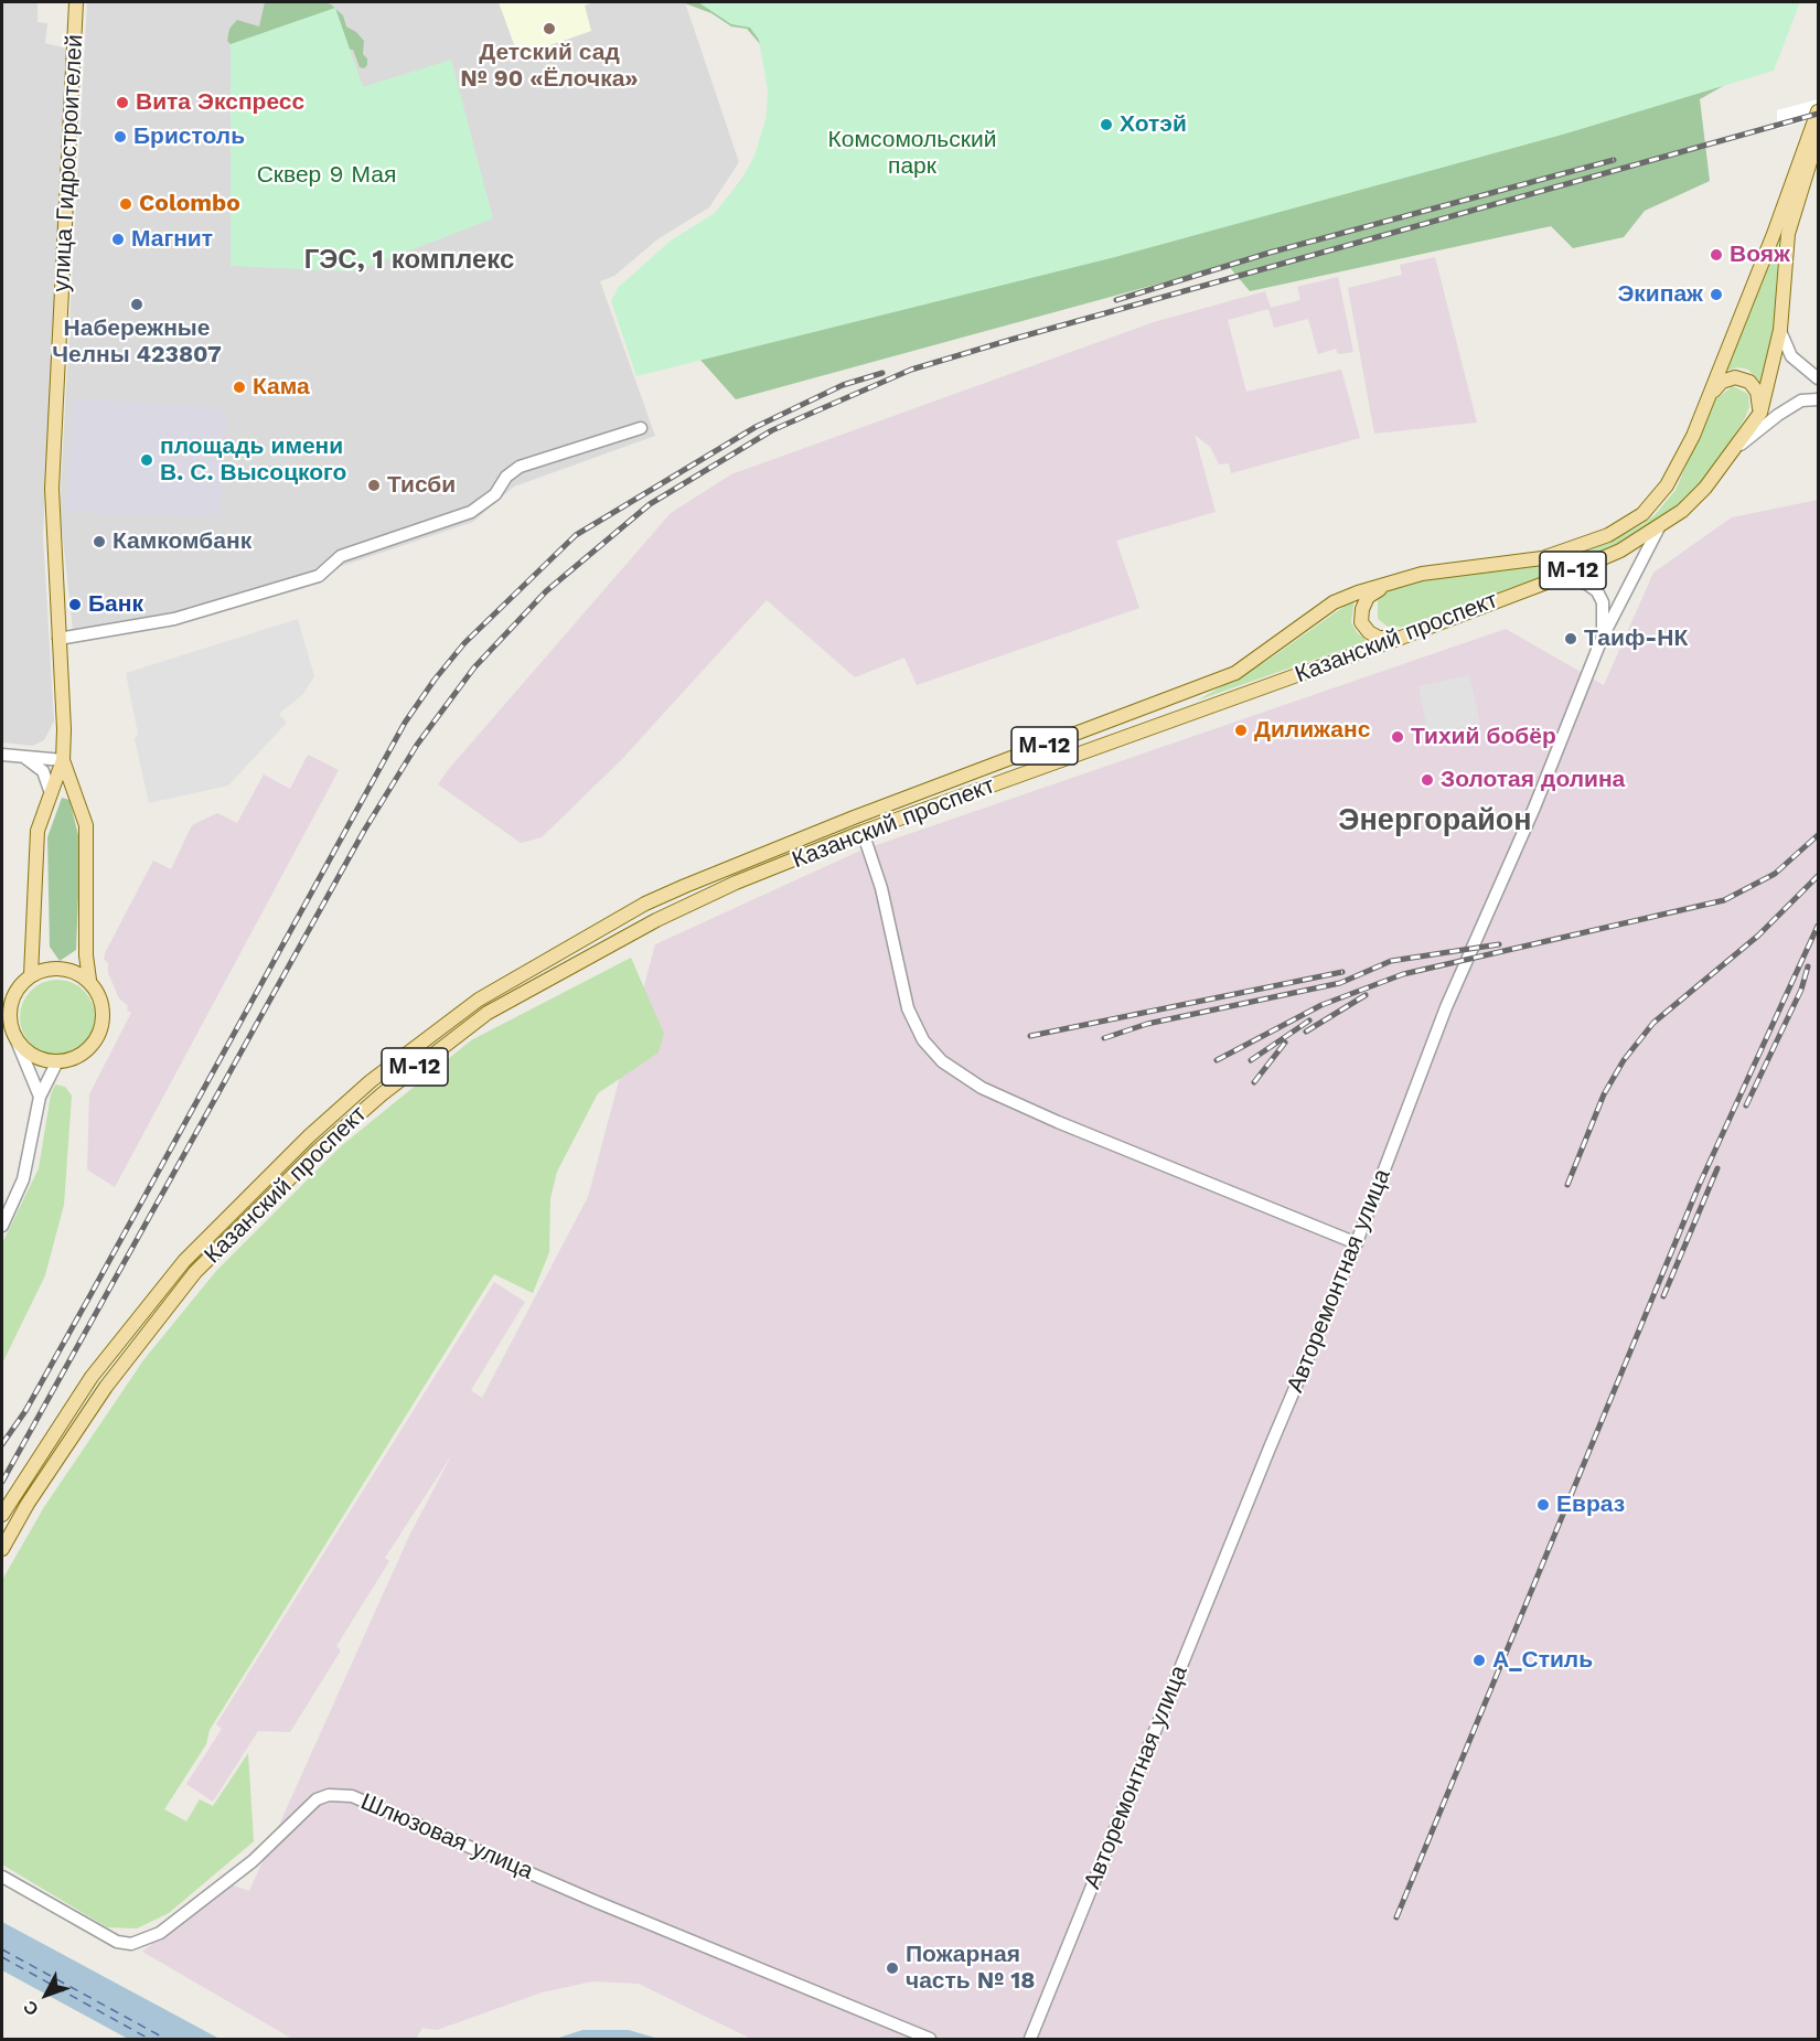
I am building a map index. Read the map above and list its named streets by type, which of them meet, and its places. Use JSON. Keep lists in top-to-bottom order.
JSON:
{
  "streets": {
    "main road": ["улица Гидростроителей", "М-12", "Казанский проспект"],
    "street": ["Авторемонтная улица", "Шлюзовая улица"]
  },
  "crossings": [
    ["Казанский проспект", "Авторемонтная улица"]
  ],
  "districts": ["ГЭС, 1 комплекс", "Энергорайон"],
  "parks": ["Комсомольский парк", "Сквер 9 Мая"],
  "places": [
    "Детский сад № 90 «Ёлочка»",
    "Вита Экспресс",
    "Хотэй",
    "Бристоль",
    "Colombo",
    "Магнит",
    "Вояж",
    "Экипаж",
    "Набережные Челны 423807",
    "Кама",
    "площадь имени В. С. Высоцкого",
    "Тисби",
    "Камкомбанк",
    "Банк",
    "Таиф-НК",
    "Дилижанс",
    "Тихий бобёр",
    "Золотая долина",
    "Евраз",
    "А_Стиль",
    "Пожарная часть № 18"
  ],
  "north": "bottom left"
}
